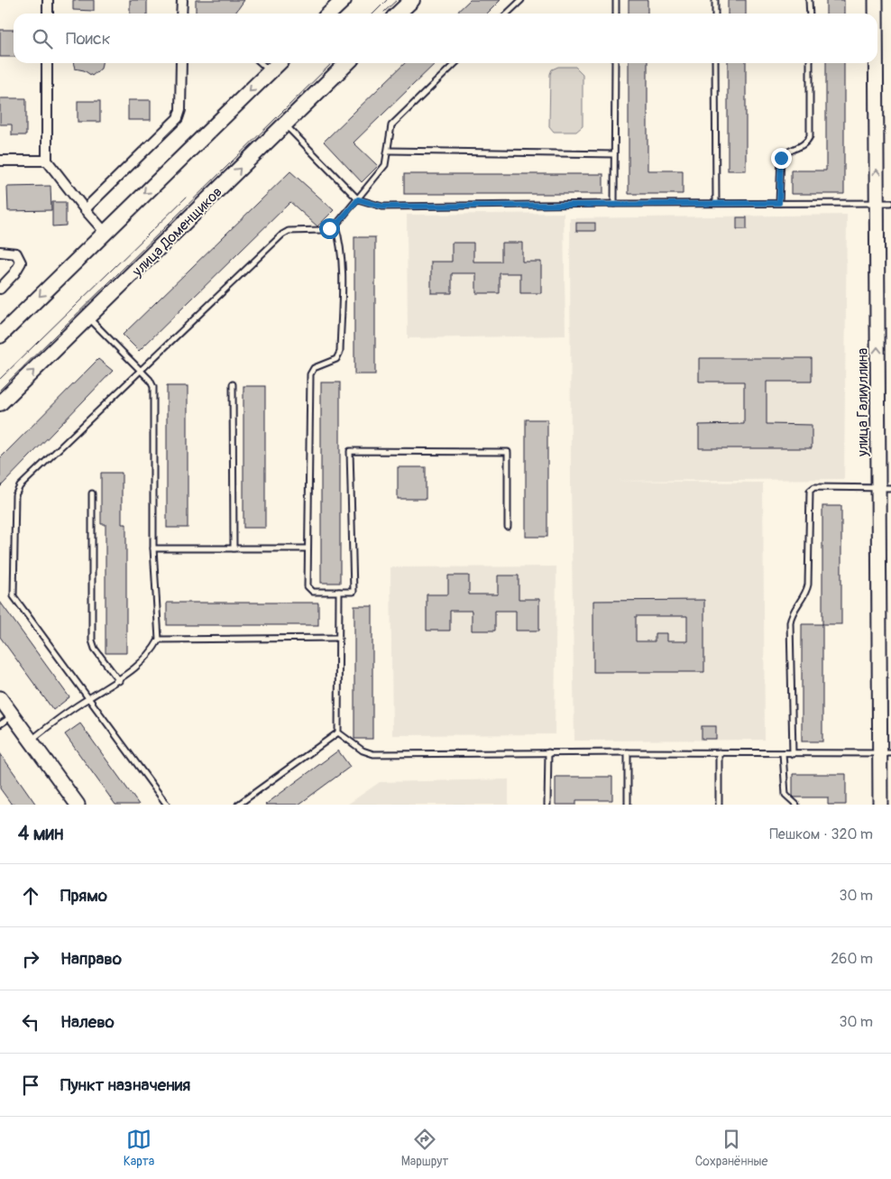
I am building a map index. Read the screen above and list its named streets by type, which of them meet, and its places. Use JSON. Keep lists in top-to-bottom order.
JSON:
{
  "streets": {
    "main road": ["улица Доменщиков"],
    "street": ["улица Галиуллина"]
  },
  "one_way": ["улица Галиуллина"],
  "page": {
    "search": "Поиск",
    "heading": ["4 мин", "Пешком · 320 m"],
    "list": [
      ["Прямо", "30 m"],
      ["Направо", "260 m"],
      ["Налево", "30 m"],
      "Пункт назначения"
    ],
    "nav": ["Карта", "Маршрут", "Сохранённые"]
  }
}
